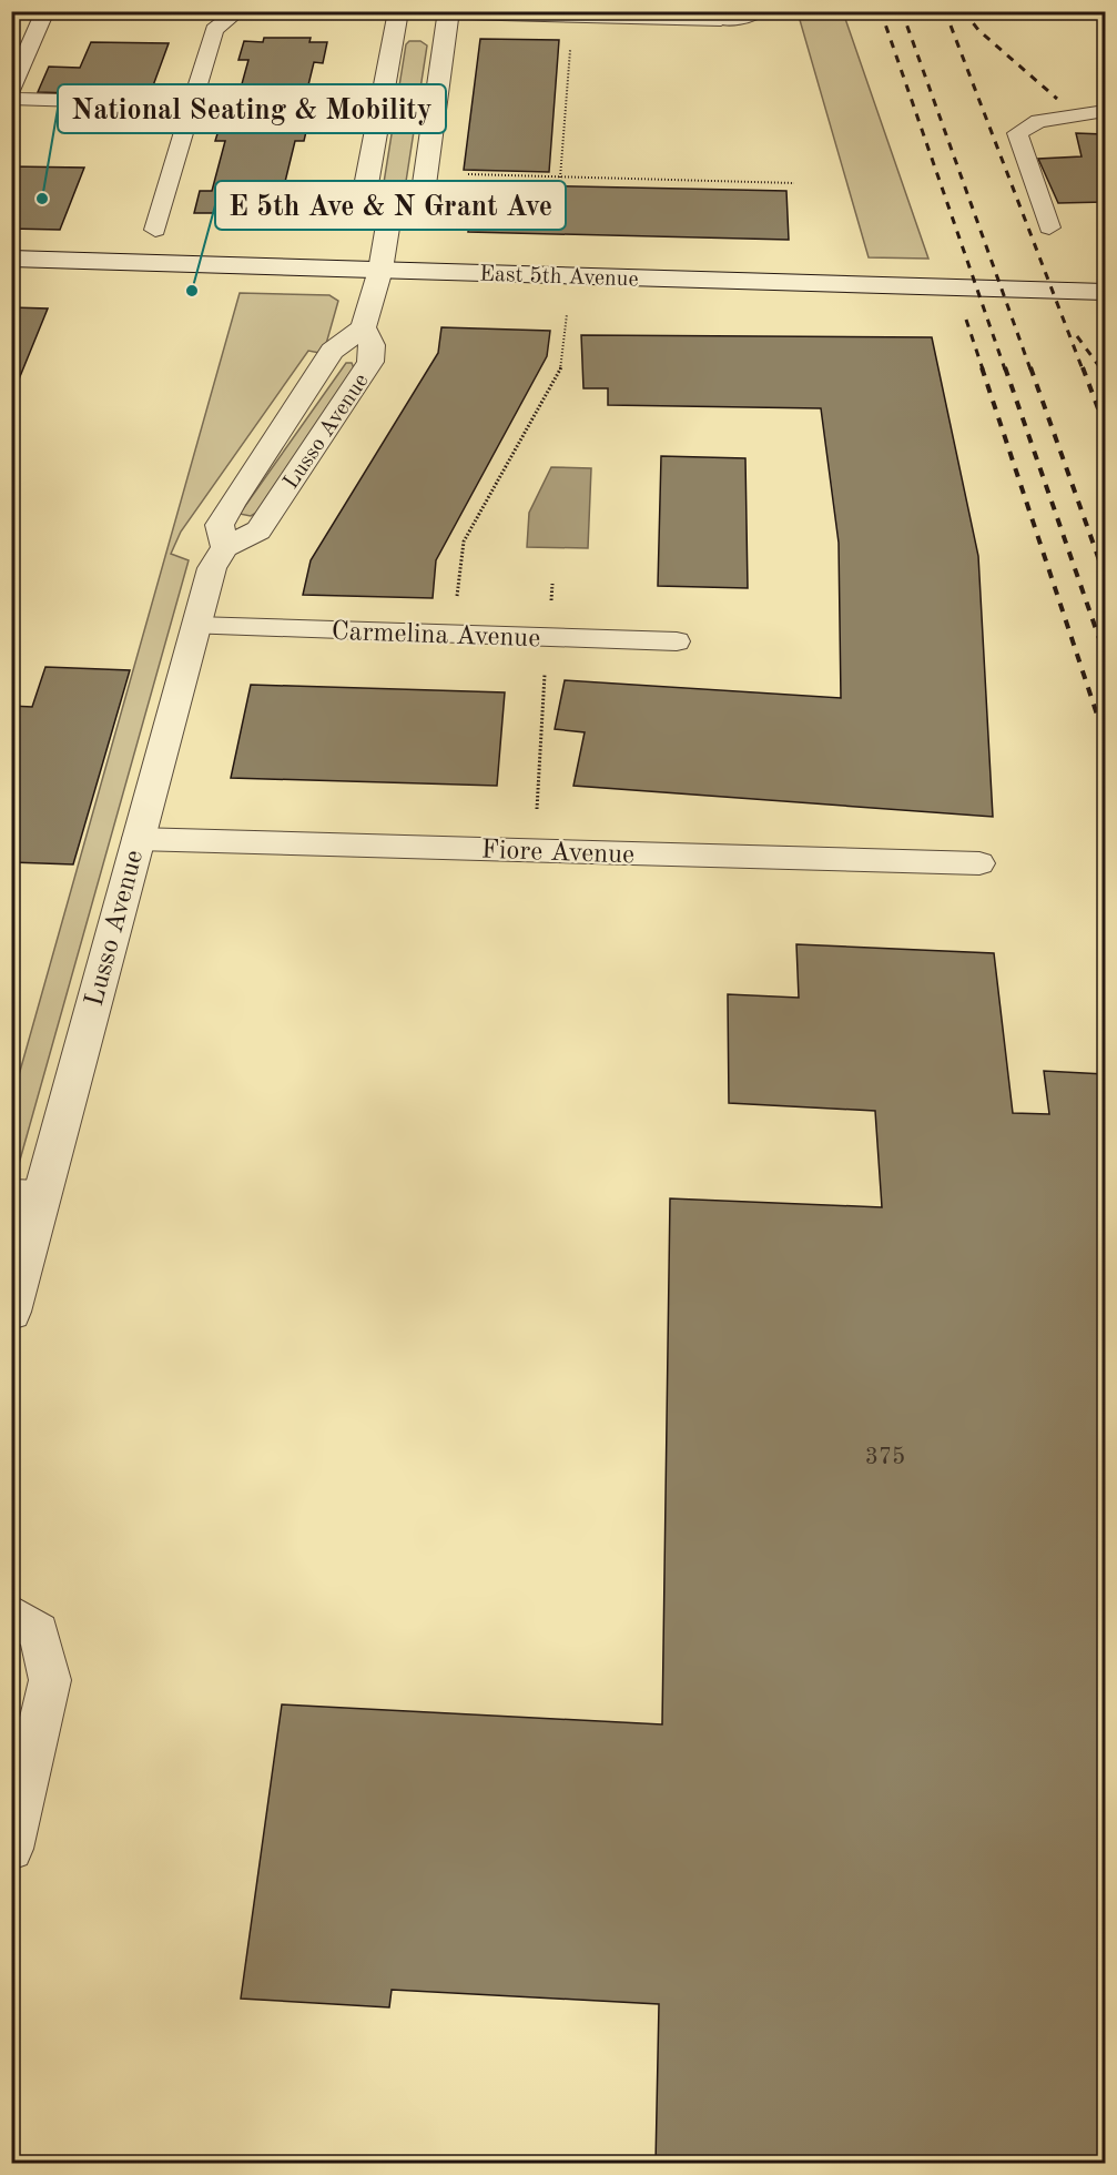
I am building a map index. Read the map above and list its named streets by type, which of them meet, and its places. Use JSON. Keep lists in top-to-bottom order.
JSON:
{
  "streets": {
    "street": ["East 5th Avenue", "Lusso Avenue"],
    "lane": ["Carmelina Avenue", "Fiore Avenue"]
  },
  "crossings": [
    ["East 5th Avenue", "Lusso Avenue"],
    ["Lusso Avenue", "Carmelina Avenue"],
    ["Lusso Avenue", "Fiore Avenue"]
  ],
  "places": ["National Seating & Mobility", "E 5th Ave & N Grant Ave"],
  "house_numbers": ["375"]
}
